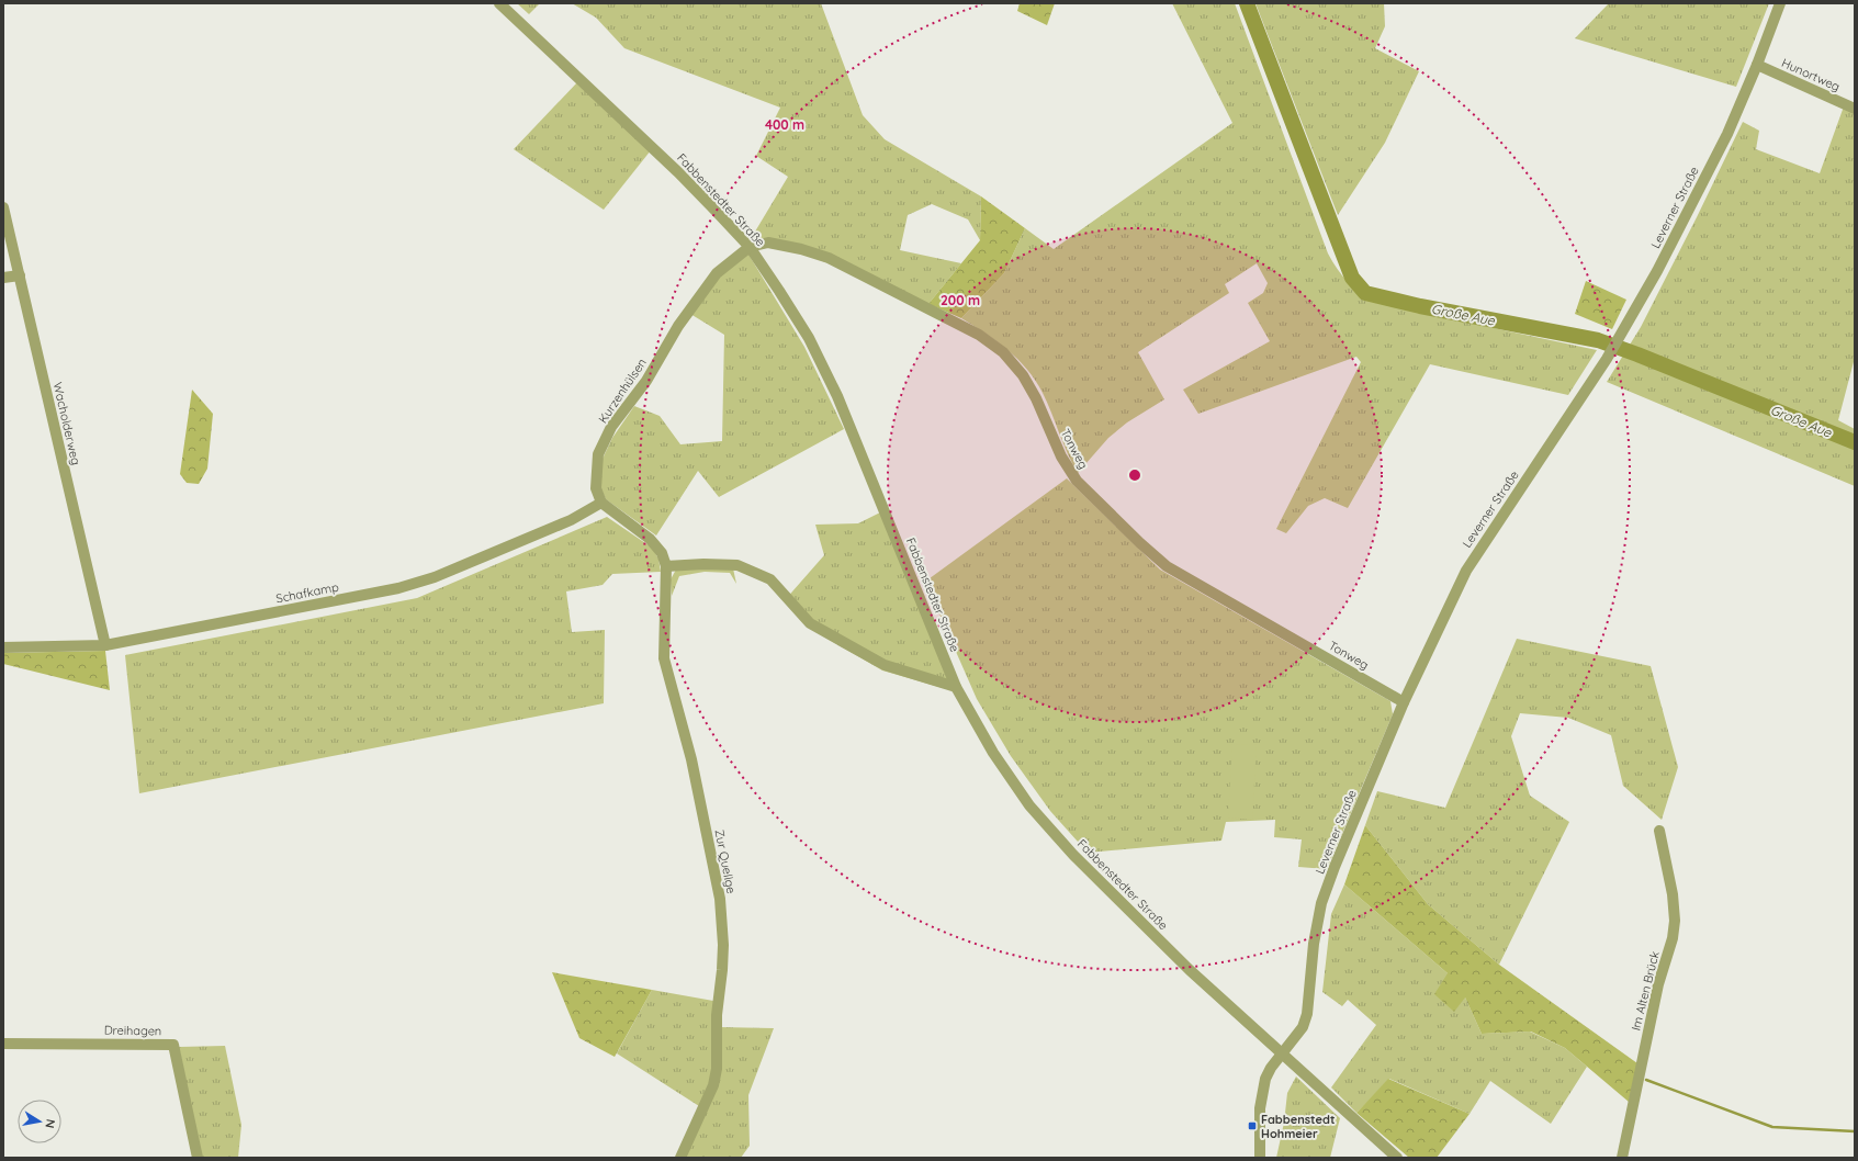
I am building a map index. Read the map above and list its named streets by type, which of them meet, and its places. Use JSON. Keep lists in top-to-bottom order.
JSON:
{
  "streets": {
    "street": [
      "Hunortweg",
      "Fabbenstedter Straße",
      "Leverner Straße",
      "Kurzenhülsen",
      "Wacholderweg",
      "Tonweg",
      "Schafkamp",
      "Zur Quellge",
      "Im Alten Brück",
      "Dreihagen"
    ]
  },
  "crossings": [
    ["Hunortweg", "Leverner Straße"],
    ["Fabbenstedter Straße", "Leverner Straße"],
    ["Fabbenstedter Straße", "Kurzenhülsen"],
    ["Fabbenstedter Straße", "Tonweg"],
    ["Leverner Straße", "Tonweg"],
    ["Kurzenhülsen", "Tonweg"],
    ["Kurzenhülsen", "Schafkamp"],
    ["Wacholderweg", "Schafkamp"]
  ],
  "water": ["Große Aue"],
  "places": {
    "transit": ["Fabbenstedt Hohmeier"]
  },
  "north": "right",
  "rings": ["400 m", "200 m"]
}
